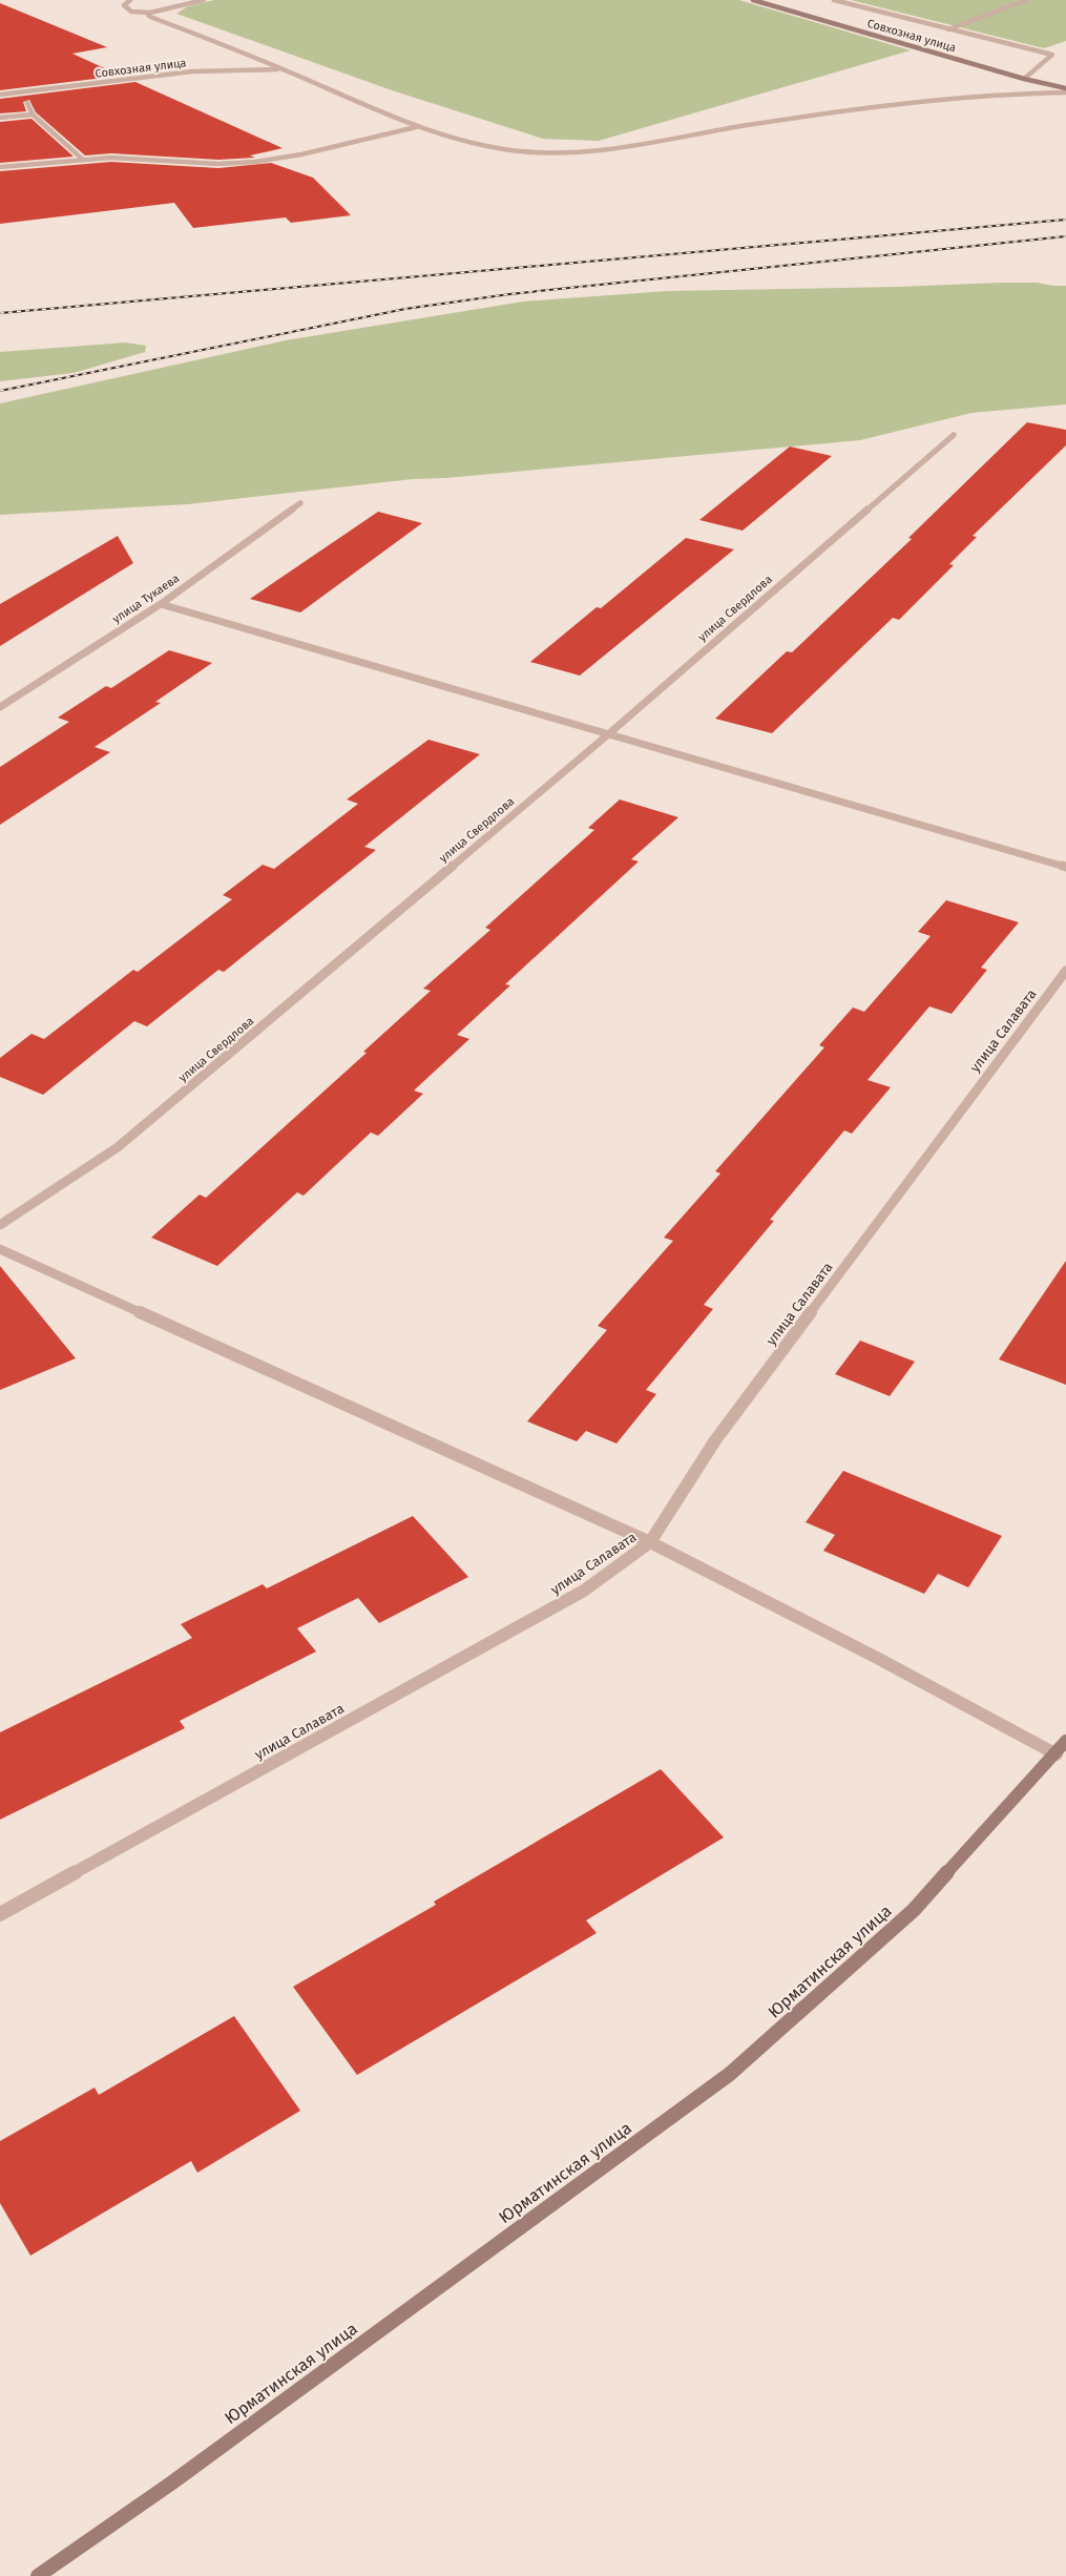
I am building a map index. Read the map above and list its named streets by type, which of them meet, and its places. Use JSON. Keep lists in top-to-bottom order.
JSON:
{
  "streets": {
    "main road": ["Совхозная улица", "Юрматинская улица"],
    "street": ["улица Тукаева", "улица Свердлова", "улица Салавата"]
  }
}
